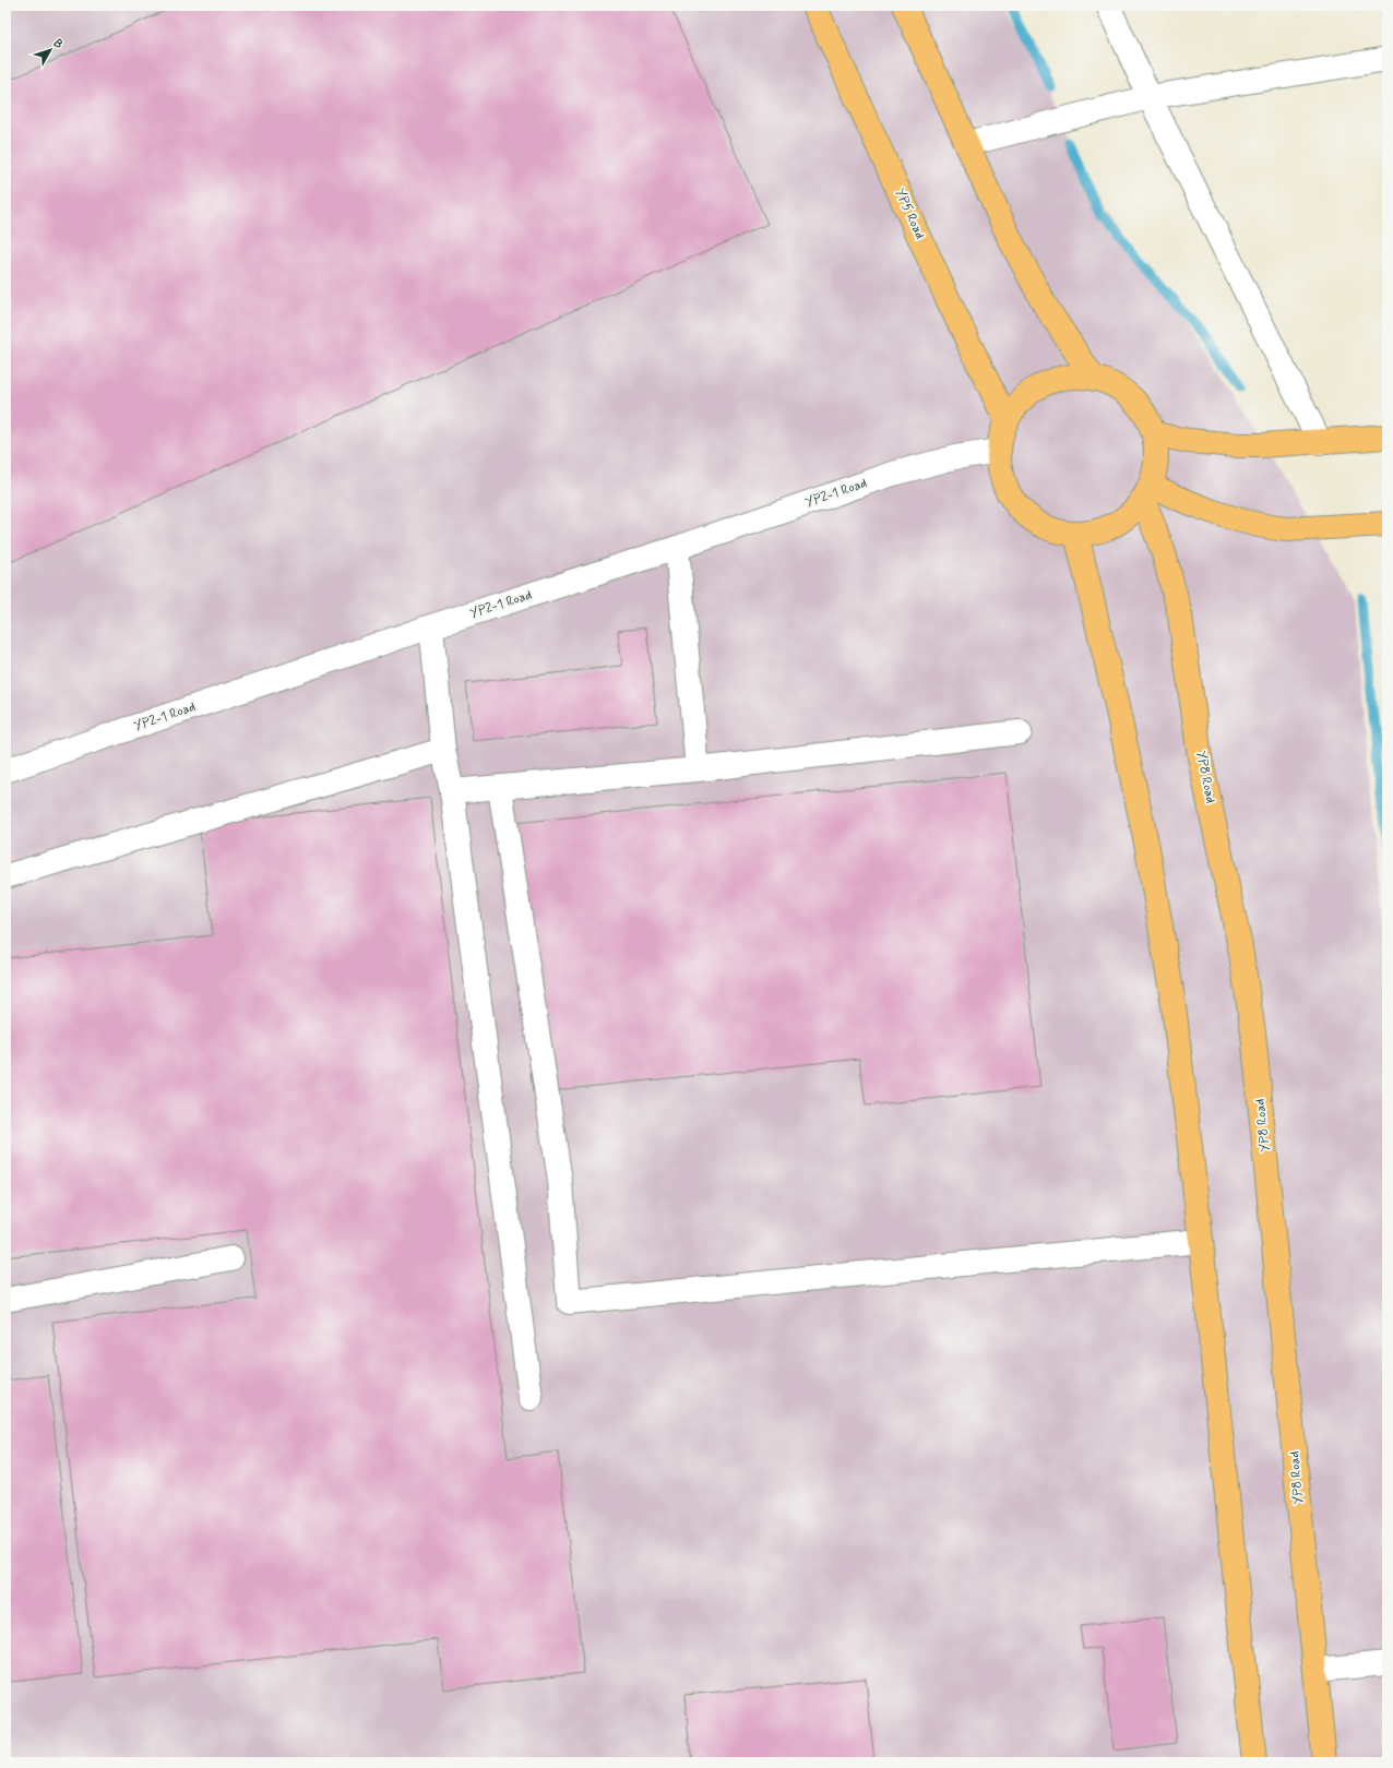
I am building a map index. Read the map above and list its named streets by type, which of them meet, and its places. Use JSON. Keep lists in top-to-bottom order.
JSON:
{
  "streets": {
    "main road": ["YP5 Road", "YP8 Road"],
    "street": ["YP2-1 Road"]
  },
  "north": "top right"
}
